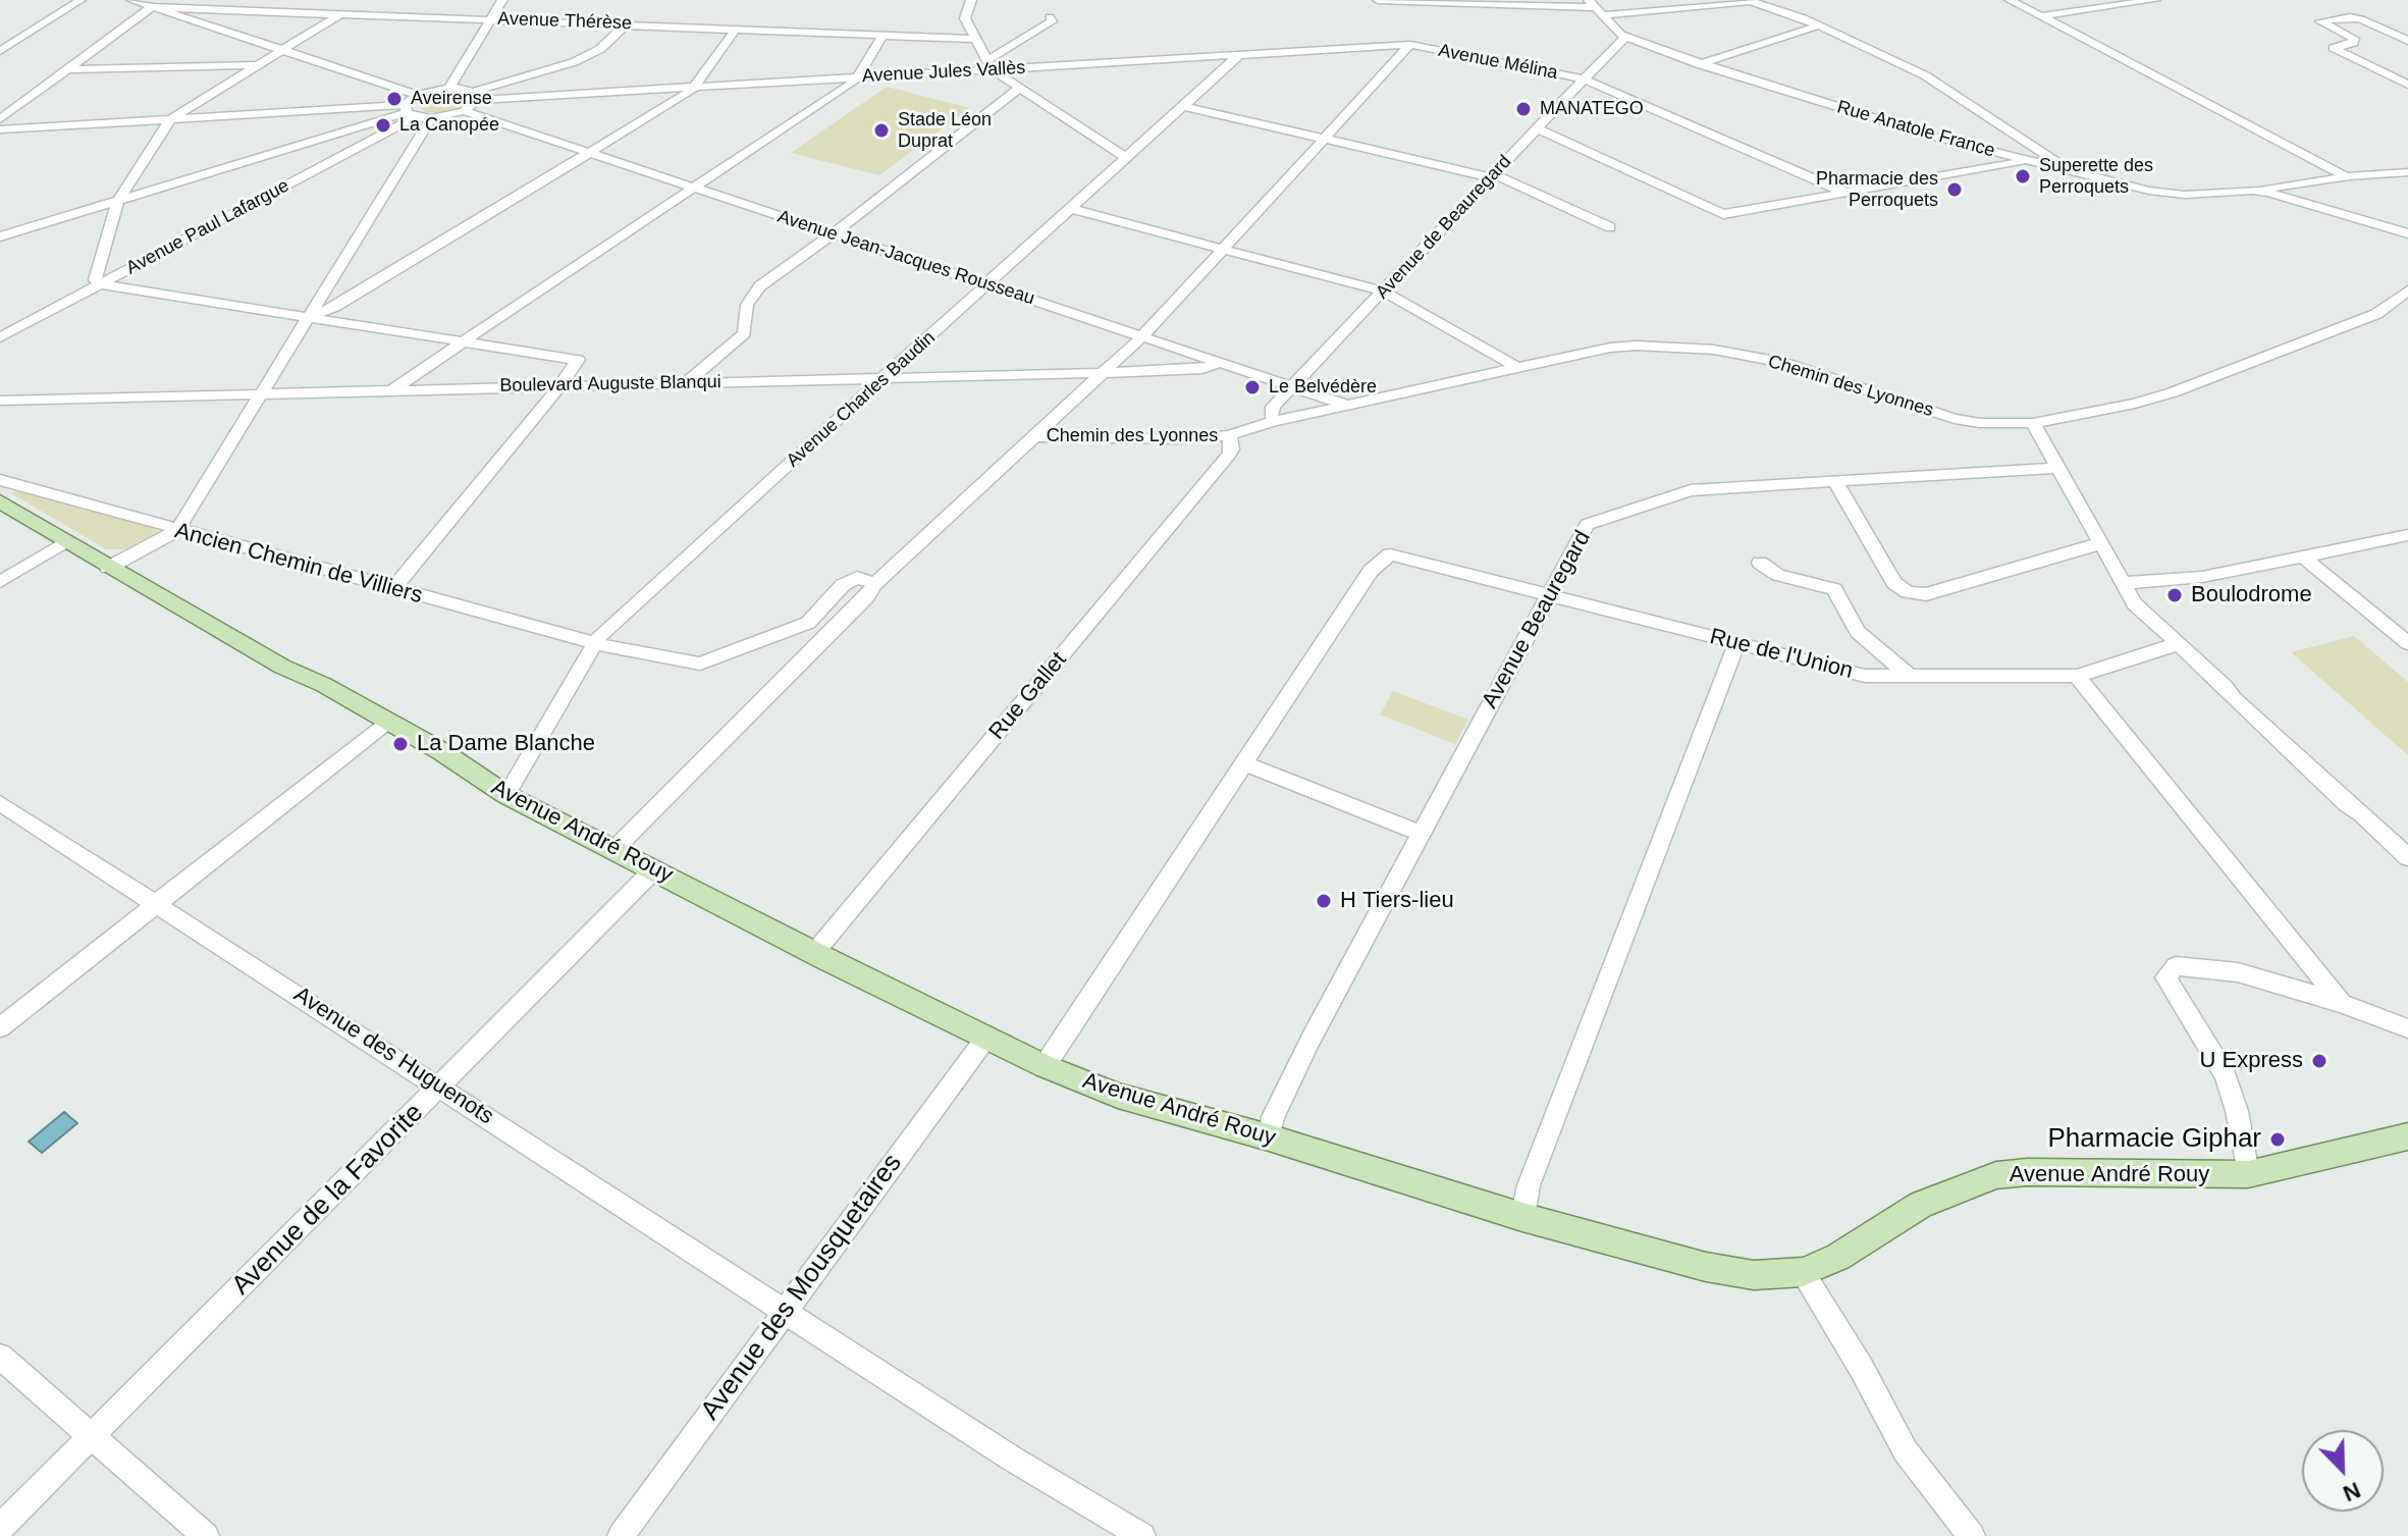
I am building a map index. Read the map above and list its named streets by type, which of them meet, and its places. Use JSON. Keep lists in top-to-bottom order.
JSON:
{
  "streets": {
    "main road": ["Avenue André Rouy"],
    "street": [
      "Avenue Thérèse",
      "Avenue Mélina",
      "Avenue Jules Vallès",
      "Rue Anatole France",
      "Avenue Paul Lafargue",
      "Avenue de Beauregard",
      "Avenue Jean-Jacques Rousseau",
      "Boulevard Auguste Blanqui",
      "Chemin des Lyonnes",
      "Avenue Charles Baudin",
      "Ancien Chemin de Villiers",
      "Avenue Beauregard",
      "Rue de l'Union",
      "Rue Gallet",
      "Avenue des Huguenots",
      "Avenue de la Favorite",
      "Avenue des Mousquetaires"
    ]
  },
  "crossings": [
    ["Avenue Mélina", "Avenue Jules Vallès"],
    ["Avenue Mélina", "Avenue de Beauregard"],
    ["Avenue Jules Vallès", "Avenue Charles Baudin"],
    ["Rue Anatole France", "Avenue de Beauregard"],
    ["Avenue de Beauregard", "Avenue Jean-Jacques Rousseau"],
    ["Avenue de Beauregard", "Chemin des Lyonnes"],
    ["Avenue Jean-Jacques Rousseau", "Boulevard Auguste Blanqui"],
    ["Avenue Jean-Jacques Rousseau", "Chemin des Lyonnes"],
    ["Avenue Jean-Jacques Rousseau", "Avenue Charles Baudin"],
    ["Boulevard Auguste Blanqui", "Avenue Charles Baudin"],
    ["Chemin des Lyonnes", "Rue Gallet"],
    ["Avenue Charles Baudin", "Ancien Chemin de Villiers"],
    ["Avenue Charles Baudin", "Avenue André Rouy"],
    ["Avenue Beauregard", "Rue de l'Union"],
    ["Avenue Beauregard", "Avenue André Rouy"],
    ["Rue Gallet", "Avenue André Rouy"],
    ["Avenue André Rouy", "Avenue de la Favorite"],
    ["Avenue André Rouy", "Avenue des Mousquetaires"],
    ["Avenue des Huguenots", "Avenue de la Favorite"],
    ["Avenue des Huguenots", "Avenue des Mousquetaires"]
  ],
  "places": [
    "Aveirense",
    "MANATEGO",
    "La Canopée",
    "Stade Léon Duprat",
    "Superette des Perroquets",
    "Pharmacie des Perroquets",
    "Le Belvédère",
    "Boulodrome",
    "La Dame Blanche",
    "H Tiers-lieu",
    "U Express",
    "Pharmacie Giphar"
  ],
  "north": "bottom right"
}
